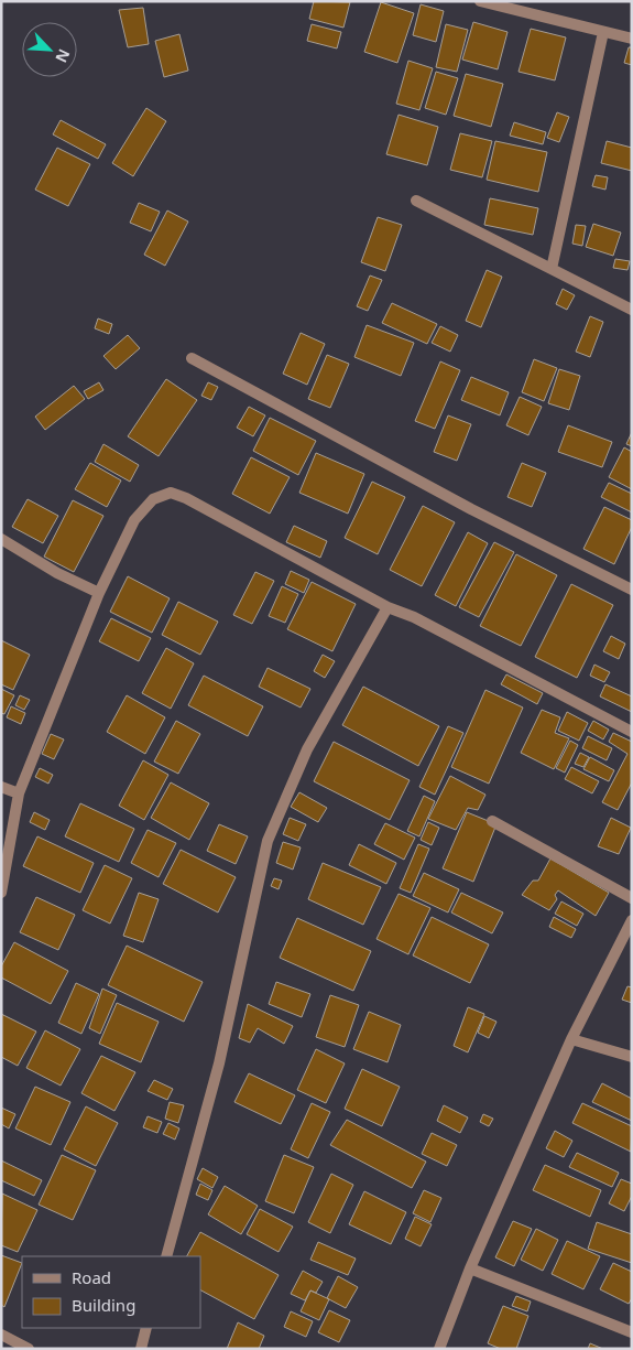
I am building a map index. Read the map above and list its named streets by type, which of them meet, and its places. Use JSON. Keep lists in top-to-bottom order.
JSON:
{
  "legend": ["Road", "Building"],
  "north": "bottom right"
}
